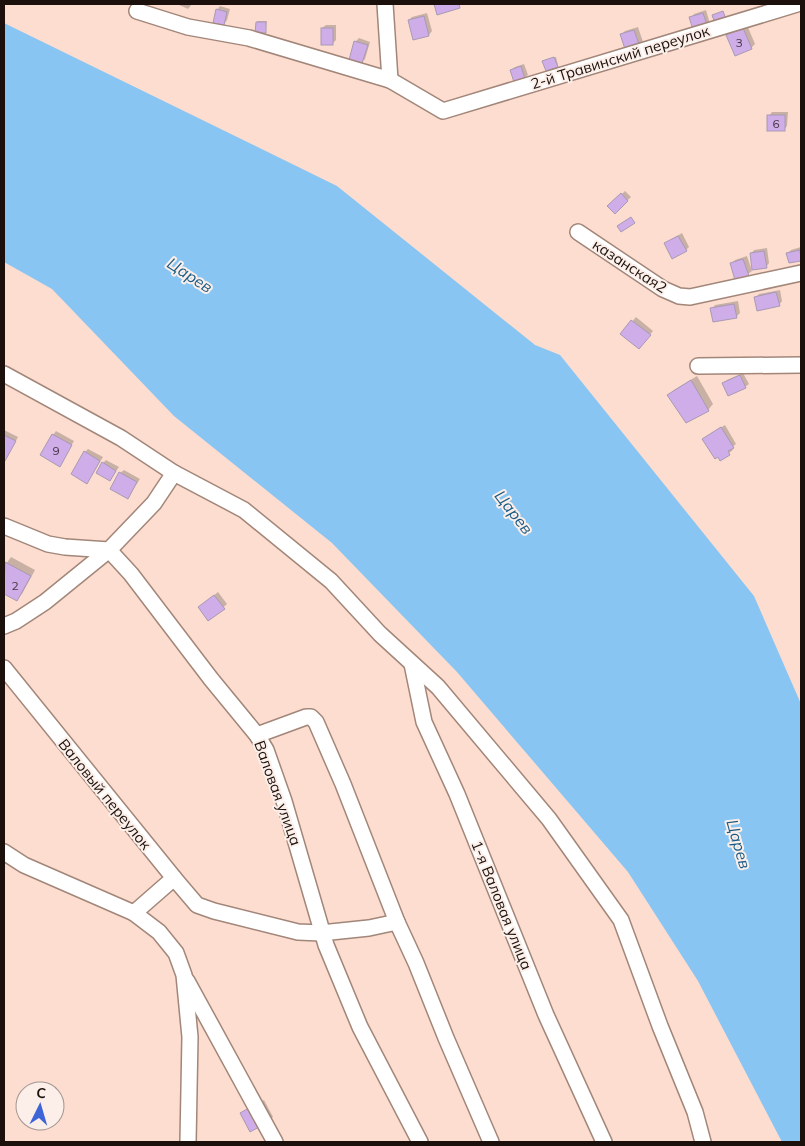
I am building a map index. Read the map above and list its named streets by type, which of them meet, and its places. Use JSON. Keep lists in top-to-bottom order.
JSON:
{
  "streets": {
    "street": [
      "2-й Травинский переулок",
      "казанская2",
      "Валовая улица",
      "Валовый переулок",
      "1-я Валовая улица"
    ]
  },
  "crossings": [
    ["Валовая улица", "Валовый переулок"]
  ],
  "water": ["Царев"],
  "house_numbers": [
    "3",
    "6",
    "9",
    "2"
  ],
  "north": "top"
}
